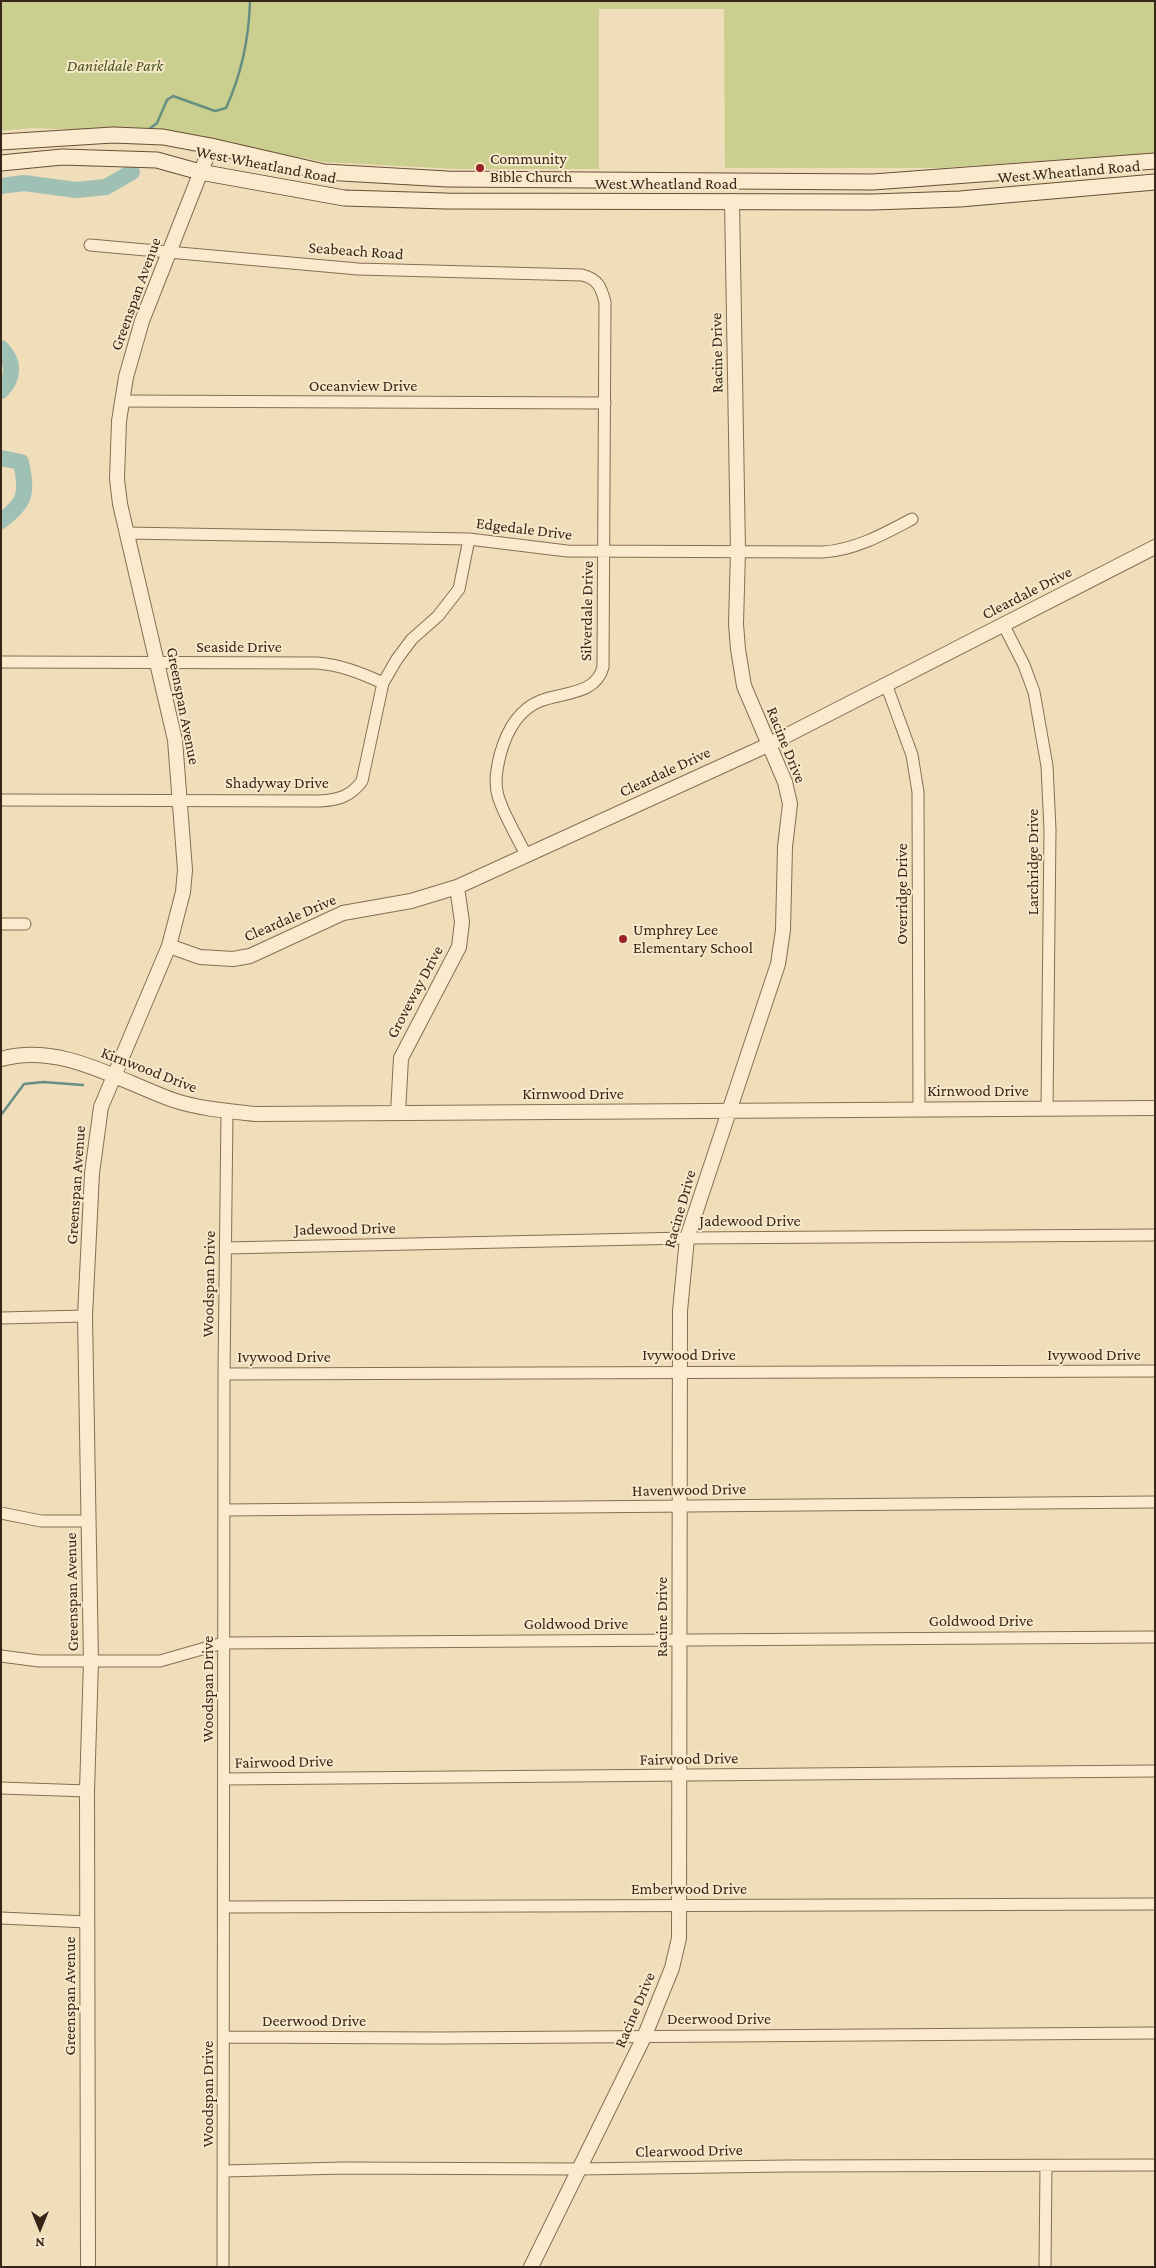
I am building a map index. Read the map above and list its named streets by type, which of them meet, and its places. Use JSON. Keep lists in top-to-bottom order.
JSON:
{
  "streets": {
    "main road": ["West Wheatland Road", "Racine Drive"],
    "street": [
      "Seabeach Road",
      "Greenspan Avenue",
      "Oceanview Drive",
      "Edgedale Drive",
      "Cleardale Drive",
      "Silverdale Drive",
      "Seaside Drive",
      "Shadyway Drive",
      "Larchridge Drive",
      "Overridge Drive",
      "Groveway Drive",
      "Kirnwood Drive",
      "Jadewood Drive",
      "Woodspan Drive",
      "Ivywood Drive",
      "Havenwood Drive",
      "Goldwood Drive",
      "Fairwood Drive",
      "Emberwood Drive",
      "Deerwood Drive",
      "Clearwood Drive"
    ]
  },
  "crossings": [
    ["West Wheatland Road", "Greenspan Avenue"],
    ["West Wheatland Road", "Racine Drive"],
    ["Seabeach Road", "Greenspan Avenue"],
    ["Seabeach Road", "Silverdale Drive"],
    ["Greenspan Avenue", "Oceanview Drive"],
    ["Greenspan Avenue", "Edgedale Drive"],
    ["Greenspan Avenue", "Cleardale Drive"],
    ["Greenspan Avenue", "Seaside Drive"],
    ["Greenspan Avenue", "Shadyway Drive"],
    ["Greenspan Avenue", "Kirnwood Drive"],
    ["Greenspan Avenue", "Goldwood Drive"],
    ["Racine Drive", "Edgedale Drive"],
    ["Racine Drive", "Cleardale Drive"],
    ["Racine Drive", "Kirnwood Drive"],
    ["Racine Drive", "Jadewood Drive"],
    ["Racine Drive", "Ivywood Drive"],
    ["Racine Drive", "Havenwood Drive"],
    ["Racine Drive", "Goldwood Drive"],
    ["Racine Drive", "Fairwood Drive"],
    ["Racine Drive", "Emberwood Drive"],
    ["Racine Drive", "Deerwood Drive"],
    ["Racine Drive", "Clearwood Drive"],
    ["Oceanview Drive", "Silverdale Drive"],
    ["Edgedale Drive", "Silverdale Drive"],
    ["Edgedale Drive", "Shadyway Drive"],
    ["Cleardale Drive", "Silverdale Drive"],
    ["Cleardale Drive", "Larchridge Drive"],
    ["Cleardale Drive", "Overridge Drive"],
    ["Cleardale Drive", "Groveway Drive"],
    ["Seaside Drive", "Shadyway Drive"],
    ["Larchridge Drive", "Kirnwood Drive"],
    ["Overridge Drive", "Kirnwood Drive"],
    ["Groveway Drive", "Kirnwood Drive"],
    ["Kirnwood Drive", "Woodspan Drive"],
    ["Jadewood Drive", "Woodspan Drive"],
    ["Woodspan Drive", "Ivywood Drive"],
    ["Woodspan Drive", "Havenwood Drive"],
    ["Woodspan Drive", "Goldwood Drive"],
    ["Woodspan Drive", "Fairwood Drive"],
    ["Woodspan Drive", "Emberwood Drive"],
    ["Woodspan Drive", "Deerwood Drive"],
    ["Woodspan Drive", "Clearwood Drive"]
  ],
  "parks": ["Danieldale Park"],
  "places": ["Community Bible Church", "Umphrey Lee Elementary School"],
  "north": "bottom"
}
